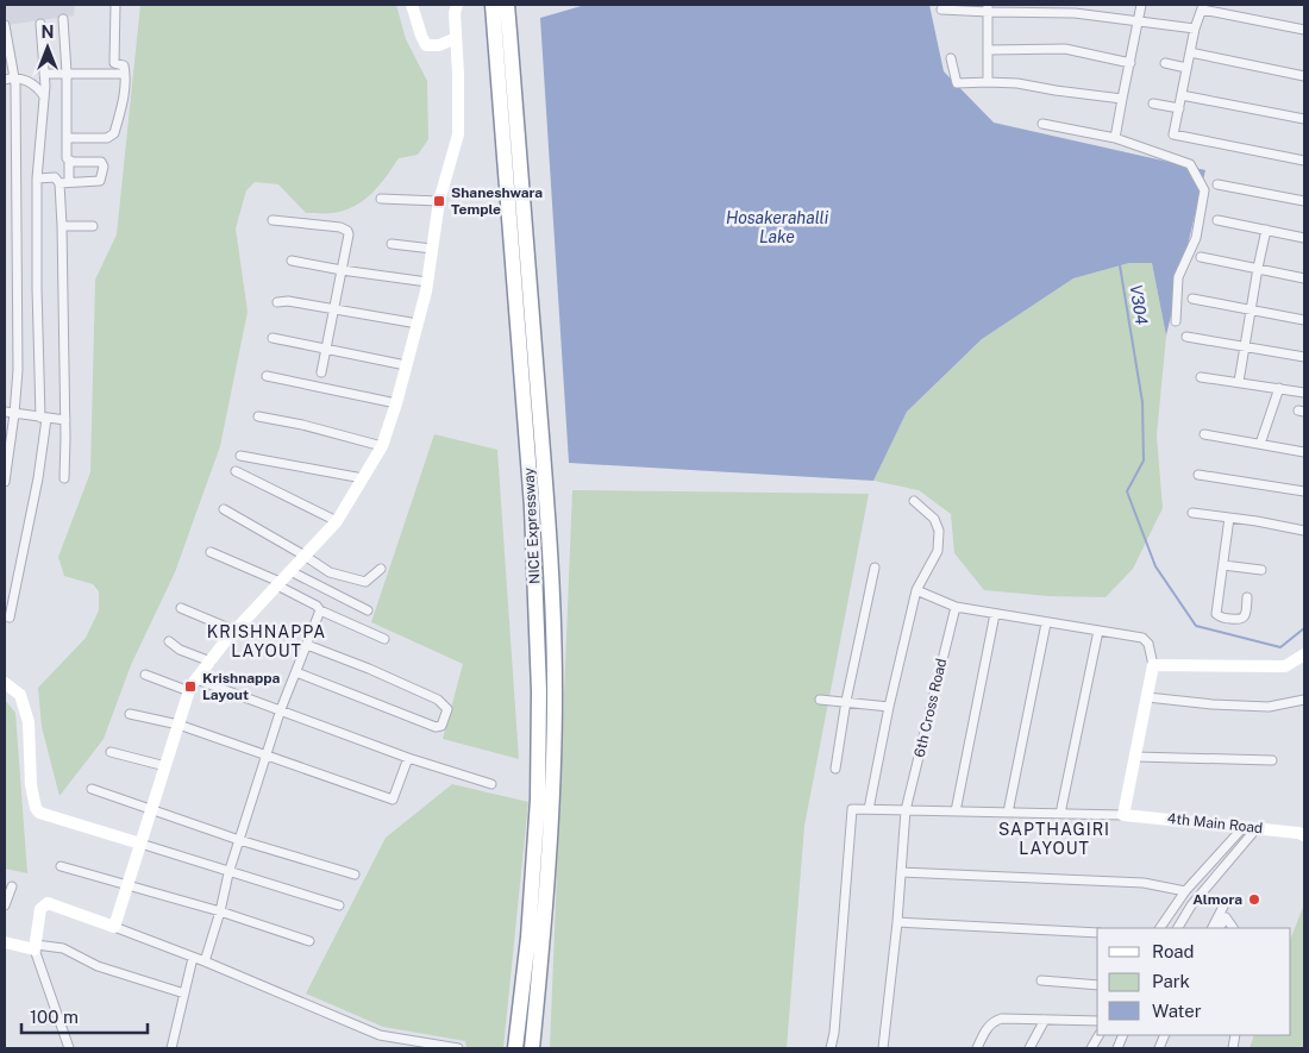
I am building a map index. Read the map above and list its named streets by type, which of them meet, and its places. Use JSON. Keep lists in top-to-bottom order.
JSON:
{
  "streets": {
    "highway": ["NICE Expressway"],
    "street": ["6th Cross Road", "4th Main Road"]
  },
  "districts": ["KRISHNAPPA LAYOUT", "SAPTHAGIRI LAYOUT"],
  "water": ["Hosakerahalli Lake", "V304"],
  "places": {
    "transit": ["Shaneshwara Temple", "Krishnappa Layout"],
    "other": ["Almora"]
  },
  "legend": ["Road", "Park", "Water"],
  "scale_bar": "100 m",
  "north": "top"
}
